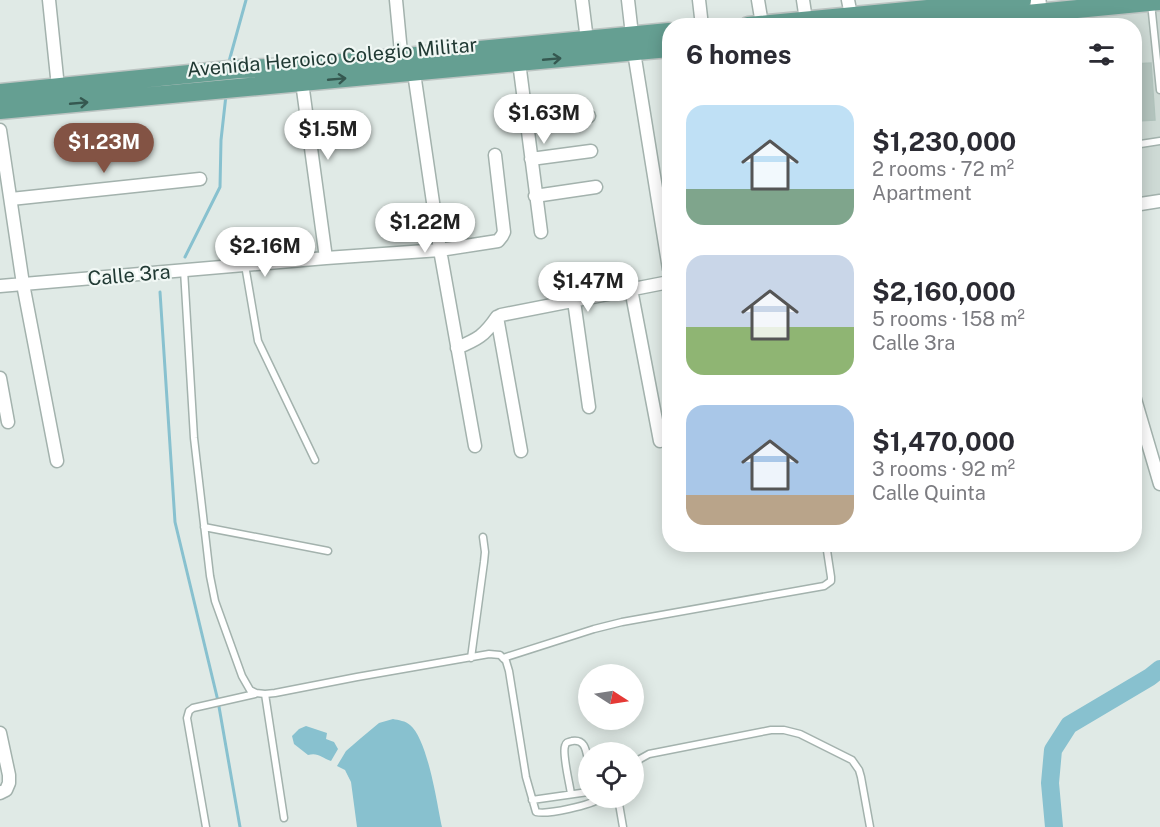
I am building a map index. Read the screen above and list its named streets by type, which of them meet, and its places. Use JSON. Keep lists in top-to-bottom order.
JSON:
{
  "streets": {
    "main road": ["Avenida Heroico Colegio Militar"],
    "street": ["Calle 3ra"]
  },
  "north": "right",
  "page": {
    "heading": "6 homes",
    "list": [
      {
        "name": "$1,230,000",
        "note": "2 rooms · 72 m² · Apartment"
      },
      {
        "name": "$2,160,000",
        "note": "5 rooms · 158 m² · Calle 3ra"
      },
      {
        "name": "$1,470,000",
        "note": "3 rooms · 92 m² · Calle Quinta"
      }
    ],
    "price": [
      "$1.63M",
      "$1.5M",
      "$1.23M",
      "$1.22M",
      "$2.16M",
      "$1.47M"
    ]
  }
}
